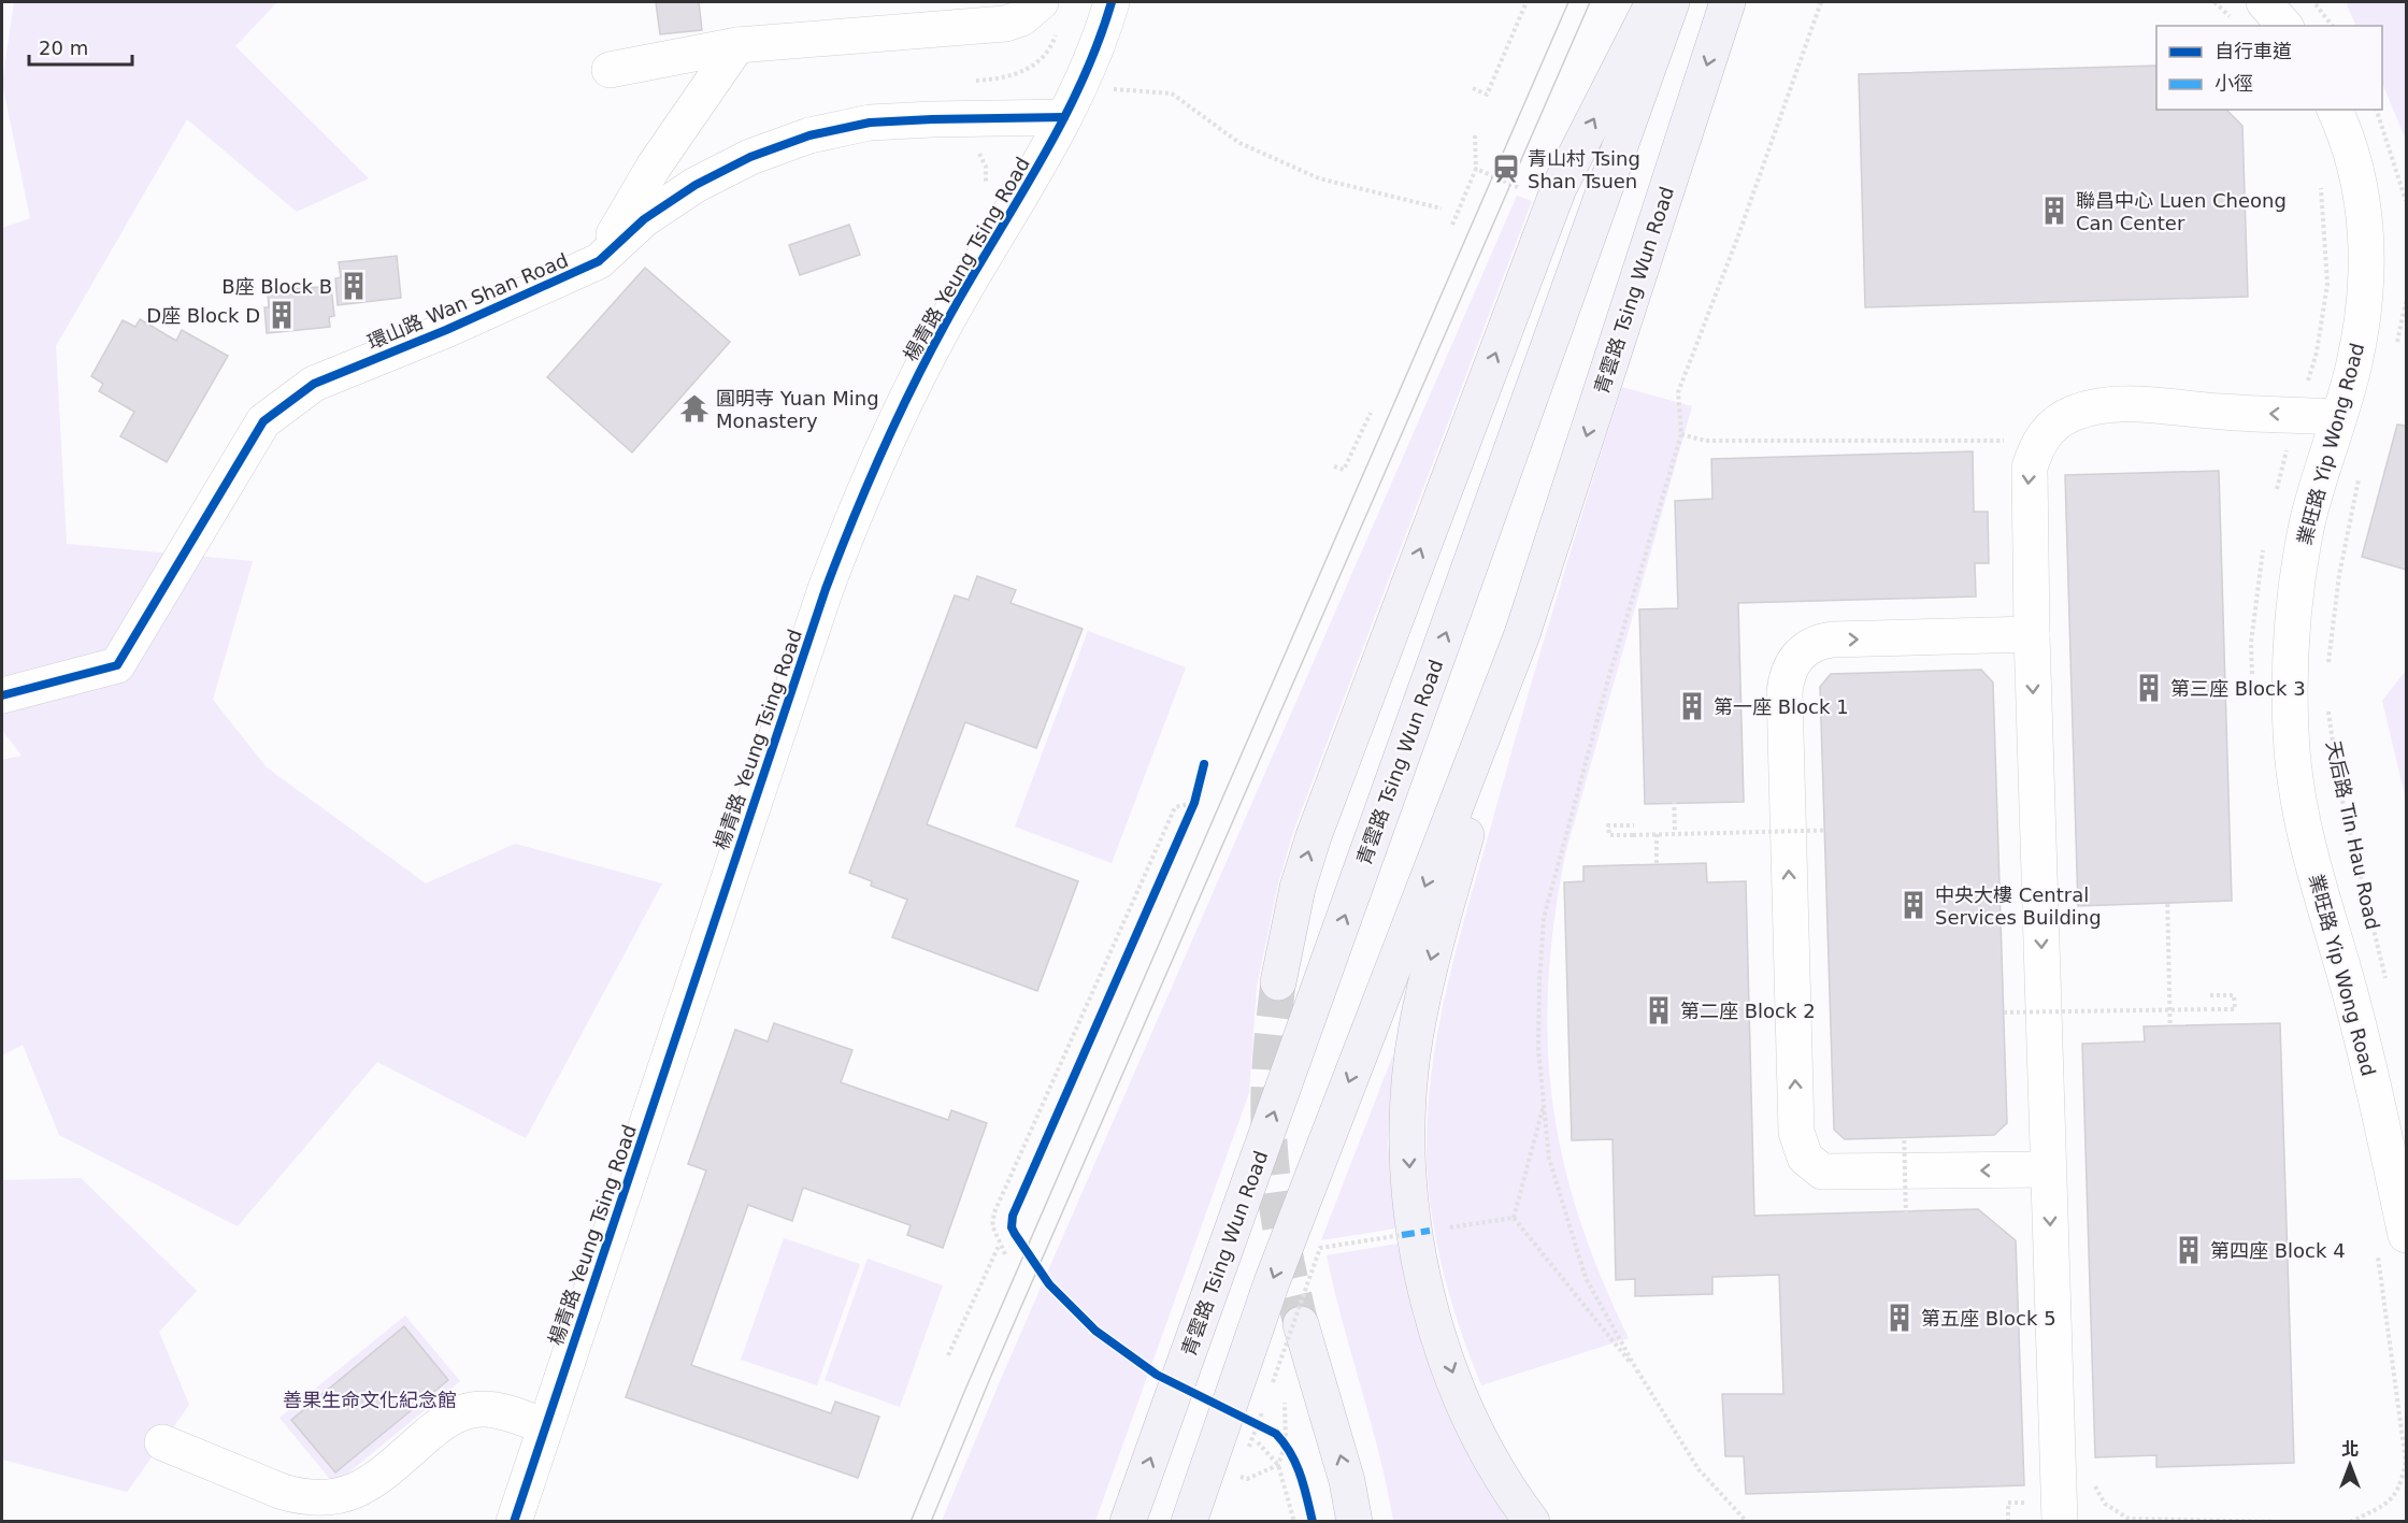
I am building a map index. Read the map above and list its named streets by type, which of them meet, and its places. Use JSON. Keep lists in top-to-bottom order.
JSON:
{
  "streets": {
    "main road": ["青雲路 Tsing Wun Road"],
    "street": ["楊青路 Yeung Tsing Road", "環山路 Wan Shan Road", "業旺路 Yip Wong Road"],
    "path": ["天后路 Tin Hau Road"]
  },
  "crossings": [
    ["楊青路 Yeung Tsing Road", "環山路 Wan Shan Road"]
  ],
  "parks": ["善果生命文化紀念館"],
  "places": {
    "station": ["青山村 Tsing Shan Tsuen"],
    "building": [
      "聯昌中心 Luen Cheong Can Center",
      "B座 Block B",
      "D座 Block D",
      "第三座 Block 3",
      "第一座 Block 1",
      "中央大樓 Central Services Building",
      "第二座 Block 2",
      "第四座 Block 4",
      "第五座 Block 5"
    ],
    "temple": ["圓明寺 Yuan Ming Monastery"]
  },
  "legend": ["自行車道", "小徑"],
  "scale_bar": "20 m",
  "north": "top"
}
